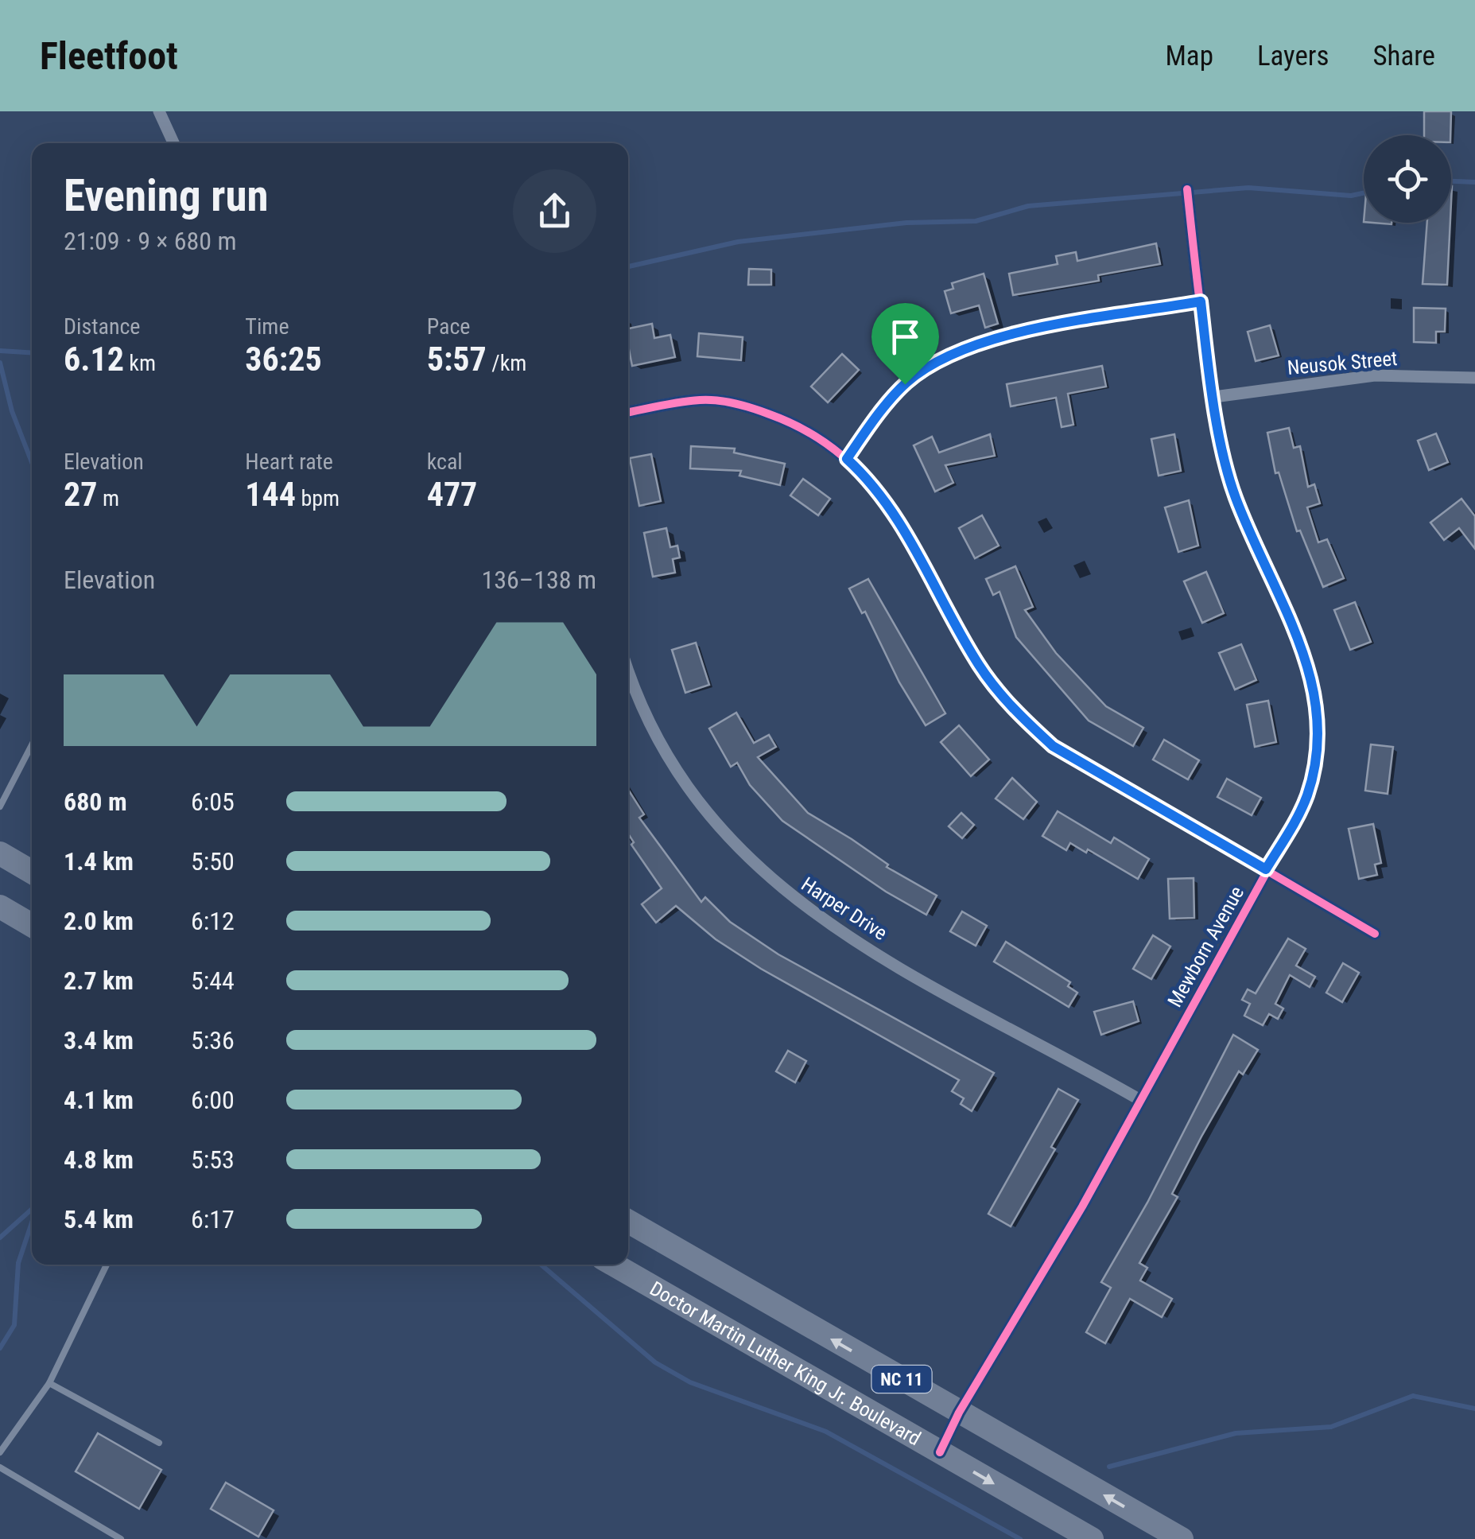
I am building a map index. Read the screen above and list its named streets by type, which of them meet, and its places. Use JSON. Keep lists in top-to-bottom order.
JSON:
{
  "streets": {
    "highway": ["Doctor Martin Luther King Jr. Boulevard", "NC 11"],
    "street": ["Neusok Street", "Harper Drive", "Mewborn Avenue"]
  },
  "crossings": [
    ["Neusok Street", "Mewborn Avenue"],
    ["Harper Drive", "Mewborn Avenue"],
    ["Mewborn Avenue", "Doctor Martin Luther King Jr. Boulevard"],
    ["Mewborn Avenue", "NC 11"]
  ],
  "page": {
    "header": "Fleetfoot",
    "nav": ["Map", "Layers", "Share"],
    "heading": ["Evening run", "21:09 · 9 × 680 m"],
    "stats": [
      ["Distance", "6.12 km"],
      ["Time", "36:25"],
      ["Pace", "5:57 /km"],
      ["Elevation", "27 m"],
      ["Heart rate", "144 bpm"],
      ["kcal", "477"]
    ],
    "chart": ["Elevation", "136–138 m"],
    "list": [
      {
        "name": "680 m",
        "note": "6:05"
      },
      {
        "name": "1.4 km",
        "note": "5:50"
      },
      {
        "name": "2.0 km",
        "note": "6:12"
      },
      {
        "name": "2.7 km",
        "note": "5:44"
      },
      {
        "name": "3.4 km",
        "note": "5:36"
      },
      {
        "name": "4.1 km",
        "note": "6:00"
      },
      {
        "name": "4.8 km",
        "note": "5:53"
      },
      {
        "name": "5.4 km",
        "note": "6:17"
      }
    ]
  }
}
